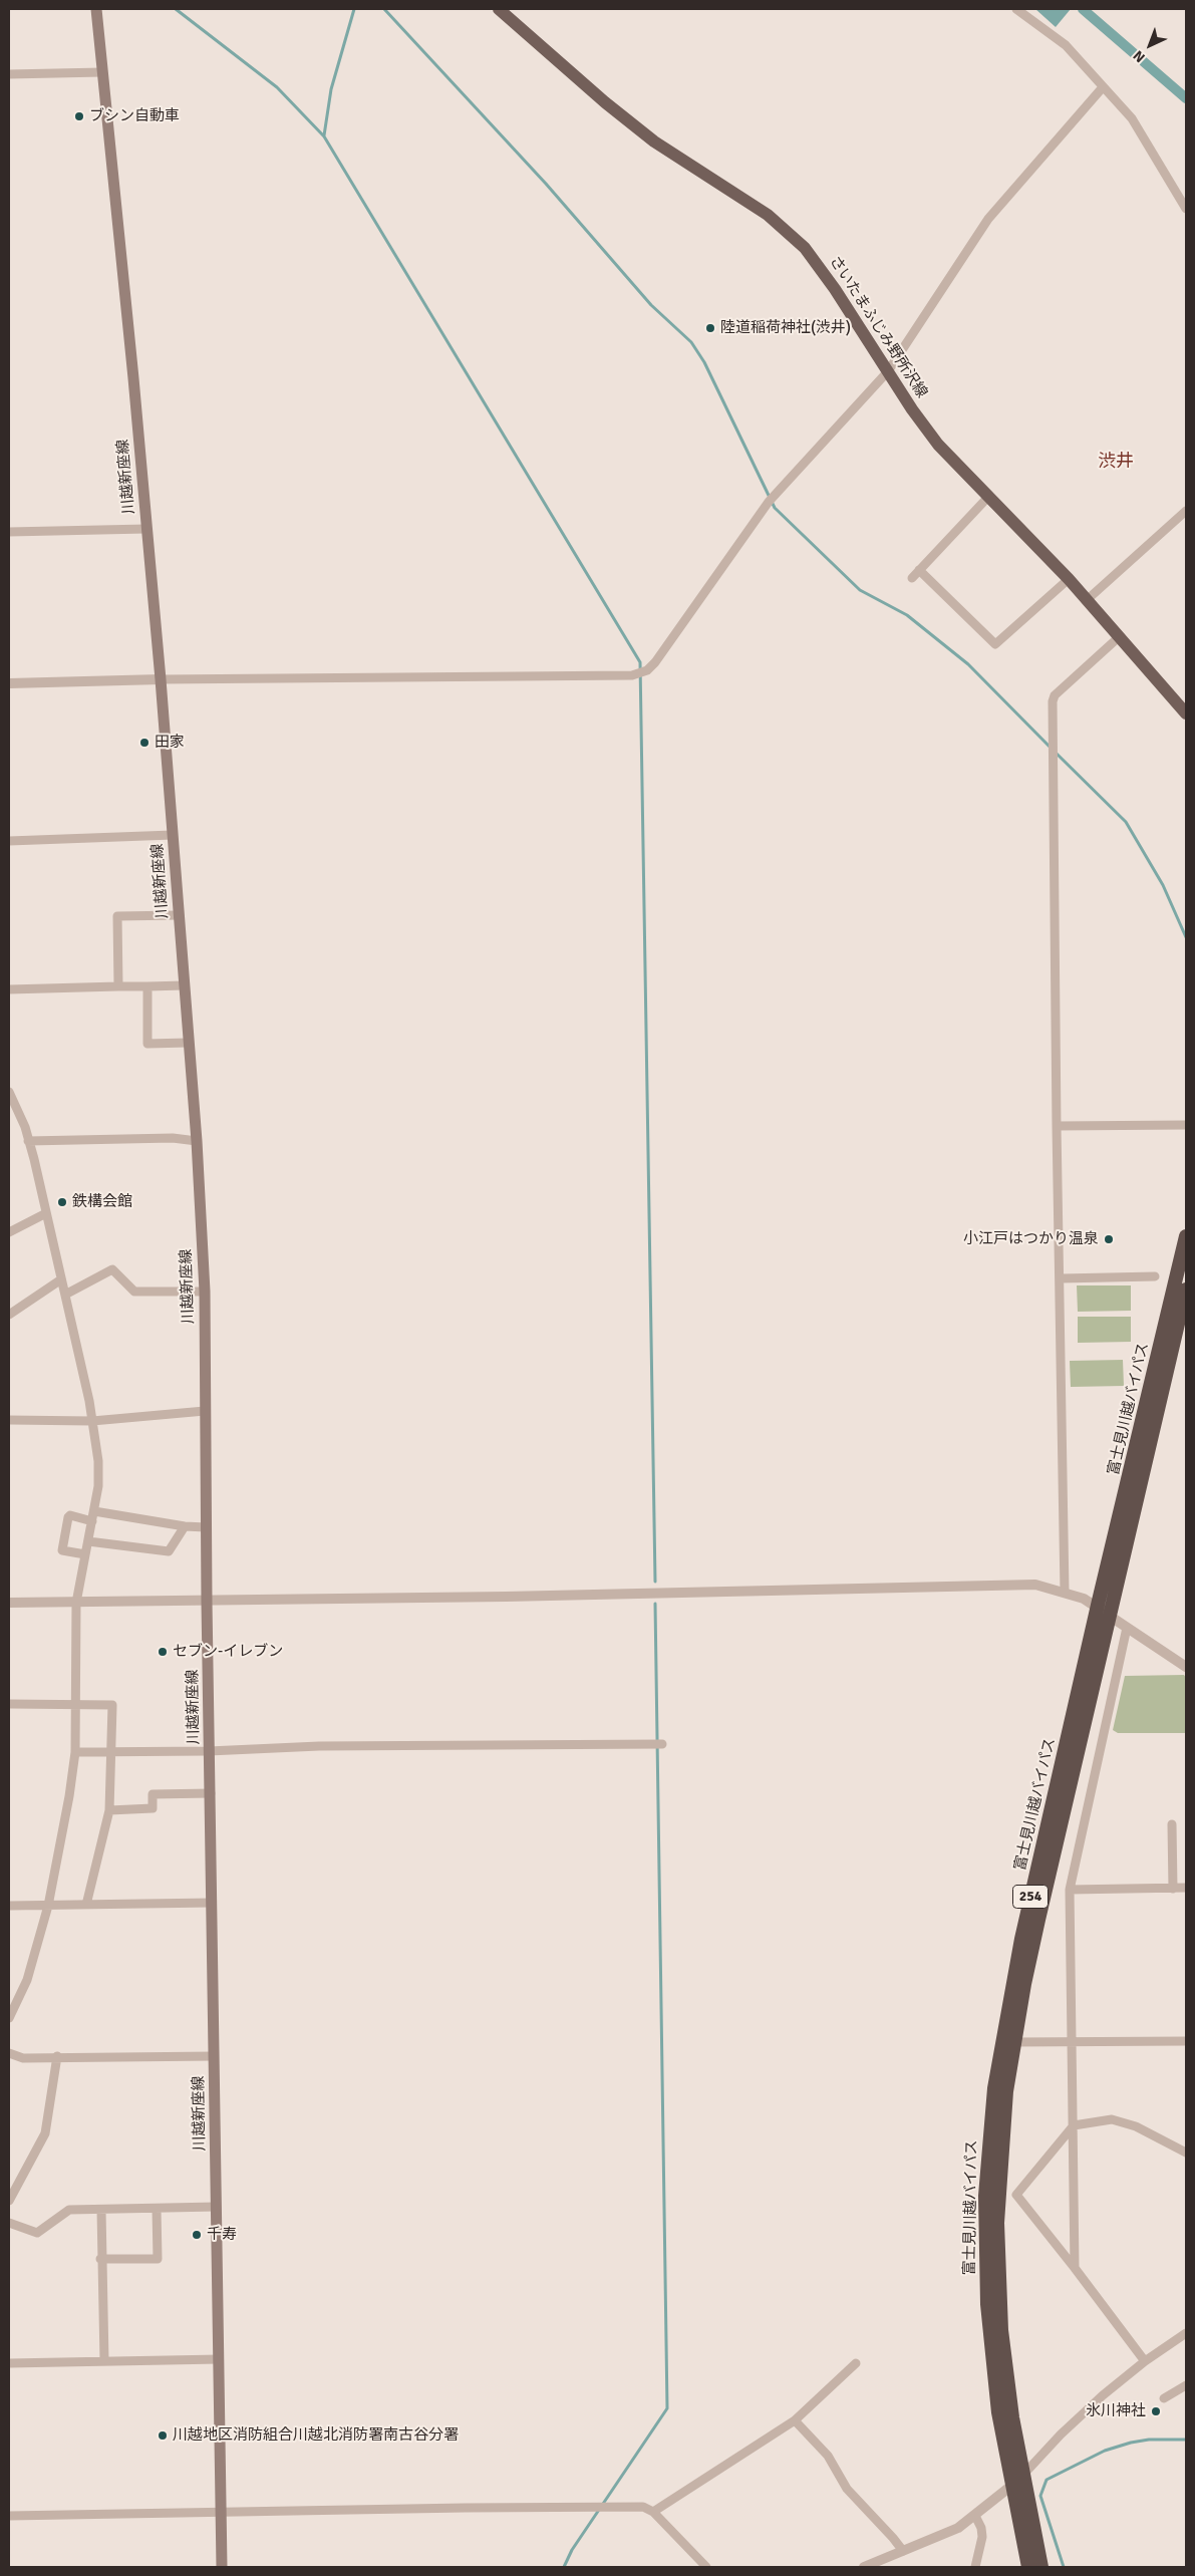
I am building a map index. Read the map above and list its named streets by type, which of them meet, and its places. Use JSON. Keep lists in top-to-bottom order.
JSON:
{
  "streets": {
    "highway": ["富士見川越バイパス", "254"],
    "main road": ["さいたまふじみ野所沢線", "川越新座線"]
  },
  "districts": ["渋井"],
  "places": [
    "ブシン自動車",
    "陸道稲荷神社(渋井)",
    "田家",
    "鉄構会館",
    "小江戸はつかり温泉",
    "セブン-イレブン",
    "千寿",
    "氷川神社",
    "川越地区消防組合川越北消防署南古谷分署"
  ],
  "north": "bottom left"
}
